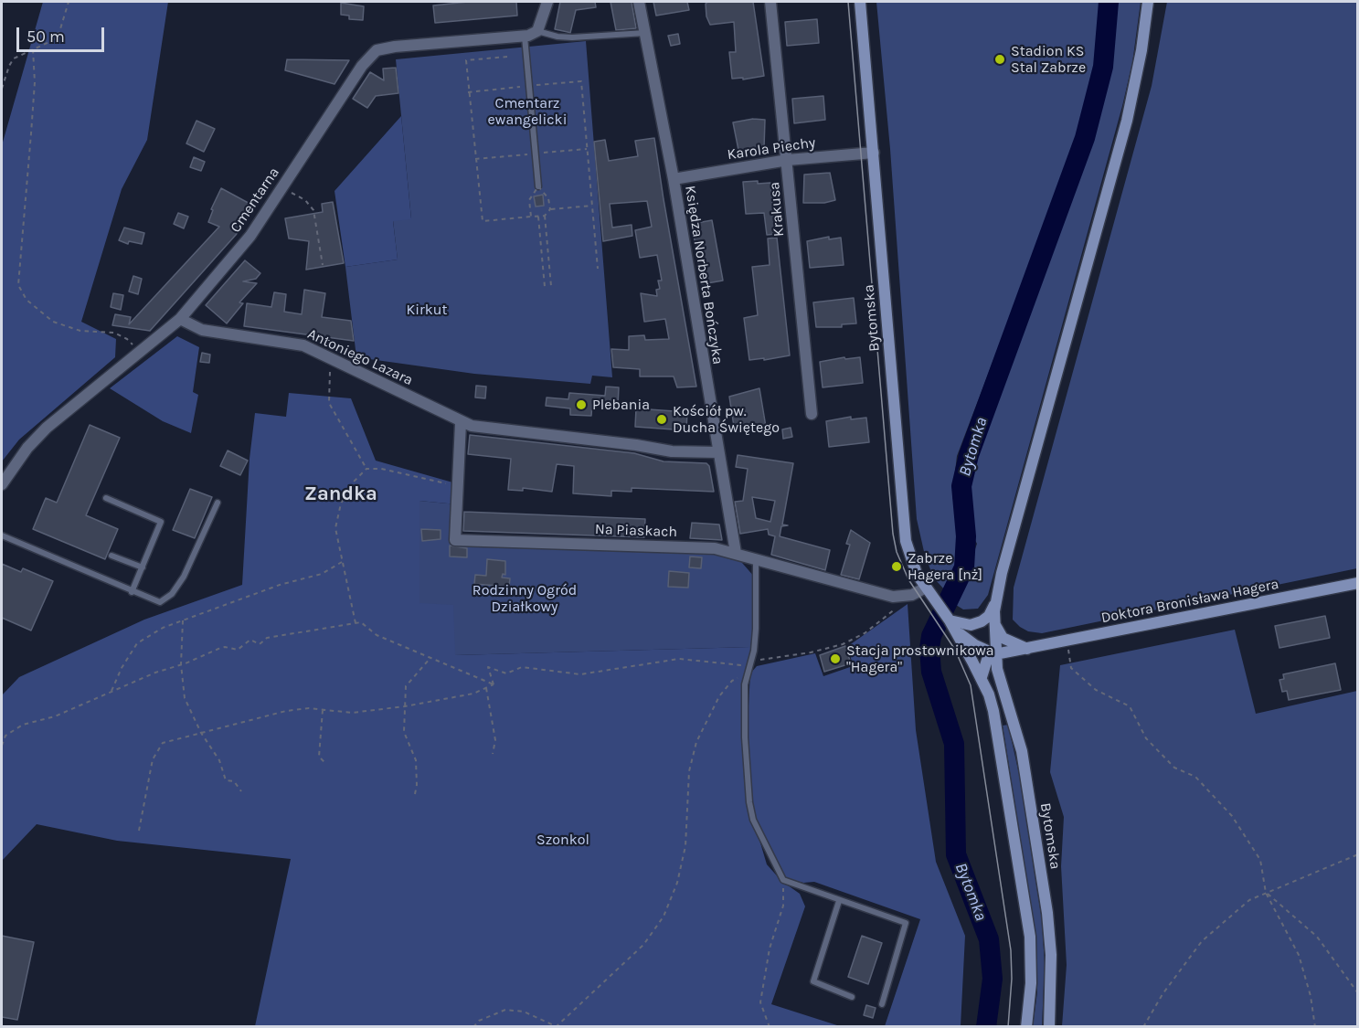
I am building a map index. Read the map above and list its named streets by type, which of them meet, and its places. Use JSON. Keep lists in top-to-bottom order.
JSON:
{
  "streets": {
    "street": [
      "Karola Piechy",
      "Cmentarna",
      "Krakusa",
      "Księdza Norberta Bończyka",
      "Bytomska",
      "Antoniego Lazara",
      "Na Piaskach",
      "Doktora Bronisława Hagera"
    ]
  },
  "crossings": [
    ["Karola Piechy", "Krakusa"],
    ["Karola Piechy", "Księdza Norberta Bończyka"],
    ["Karola Piechy", "Bytomska"],
    ["Cmentarna", "Antoniego Lazara"],
    ["Księdza Norberta Bończyka", "Antoniego Lazara"],
    ["Księdza Norberta Bończyka", "Na Piaskach"],
    ["Bytomska", "Doktora Bronisława Hagera"],
    ["Antoniego Lazara", "Na Piaskach"]
  ],
  "districts": ["Zandka"],
  "water": ["Bytomka"],
  "parks": [
    "Cmentarz ewangelicki",
    "Kirkut",
    "Rodzinny Ogród Działkowy",
    "Szonkol"
  ],
  "places": [
    "Stadion KS Stal Zabrze",
    "Plebania",
    "Kościół pw. Ducha Świętego",
    "Zabrze Hagera [nż]",
    "Stacja prostownikowa \"Hagera\""
  ],
  "scale_bar": "50 m"
}
